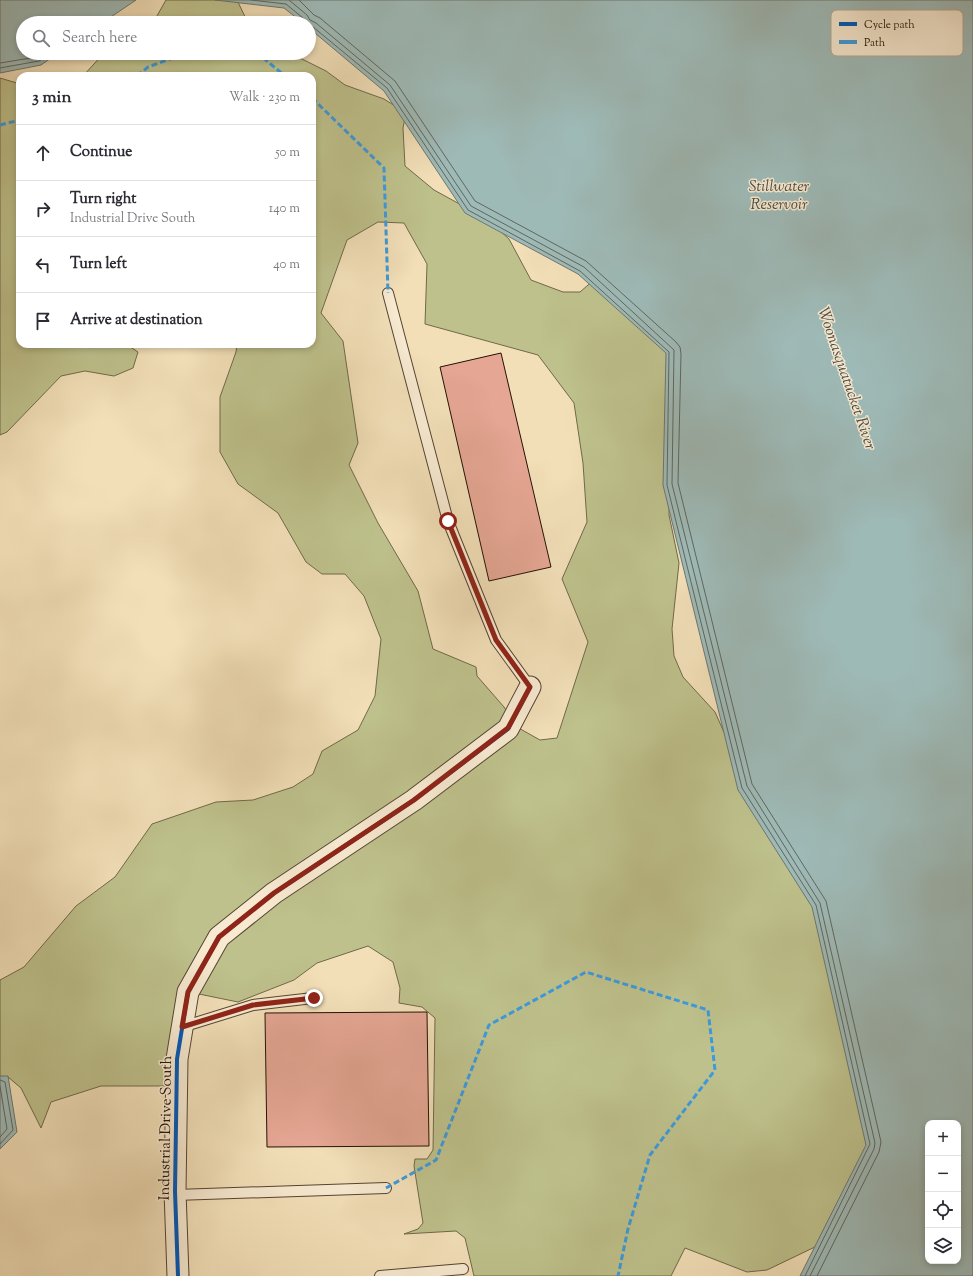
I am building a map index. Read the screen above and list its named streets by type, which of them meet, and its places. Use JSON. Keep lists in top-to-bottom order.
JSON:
{
  "streets": {
    "street": ["Industrial Drive South"]
  },
  "water": ["Stillwater Reservoir", "Woonasquatucket River"],
  "legend": ["Cycle path", "Path"],
  "page": {
    "search": "Search here",
    "heading": ["3 min", "Walk · 230 m"],
    "list": [
      ["Continue", "50 m"],
      ["Turn right", "Industrial Drive South", "140 m"],
      ["Turn left", "40 m"],
      "Arrive at destination"
    ],
    "map_buttons": ["+", "−"]
  }
}
